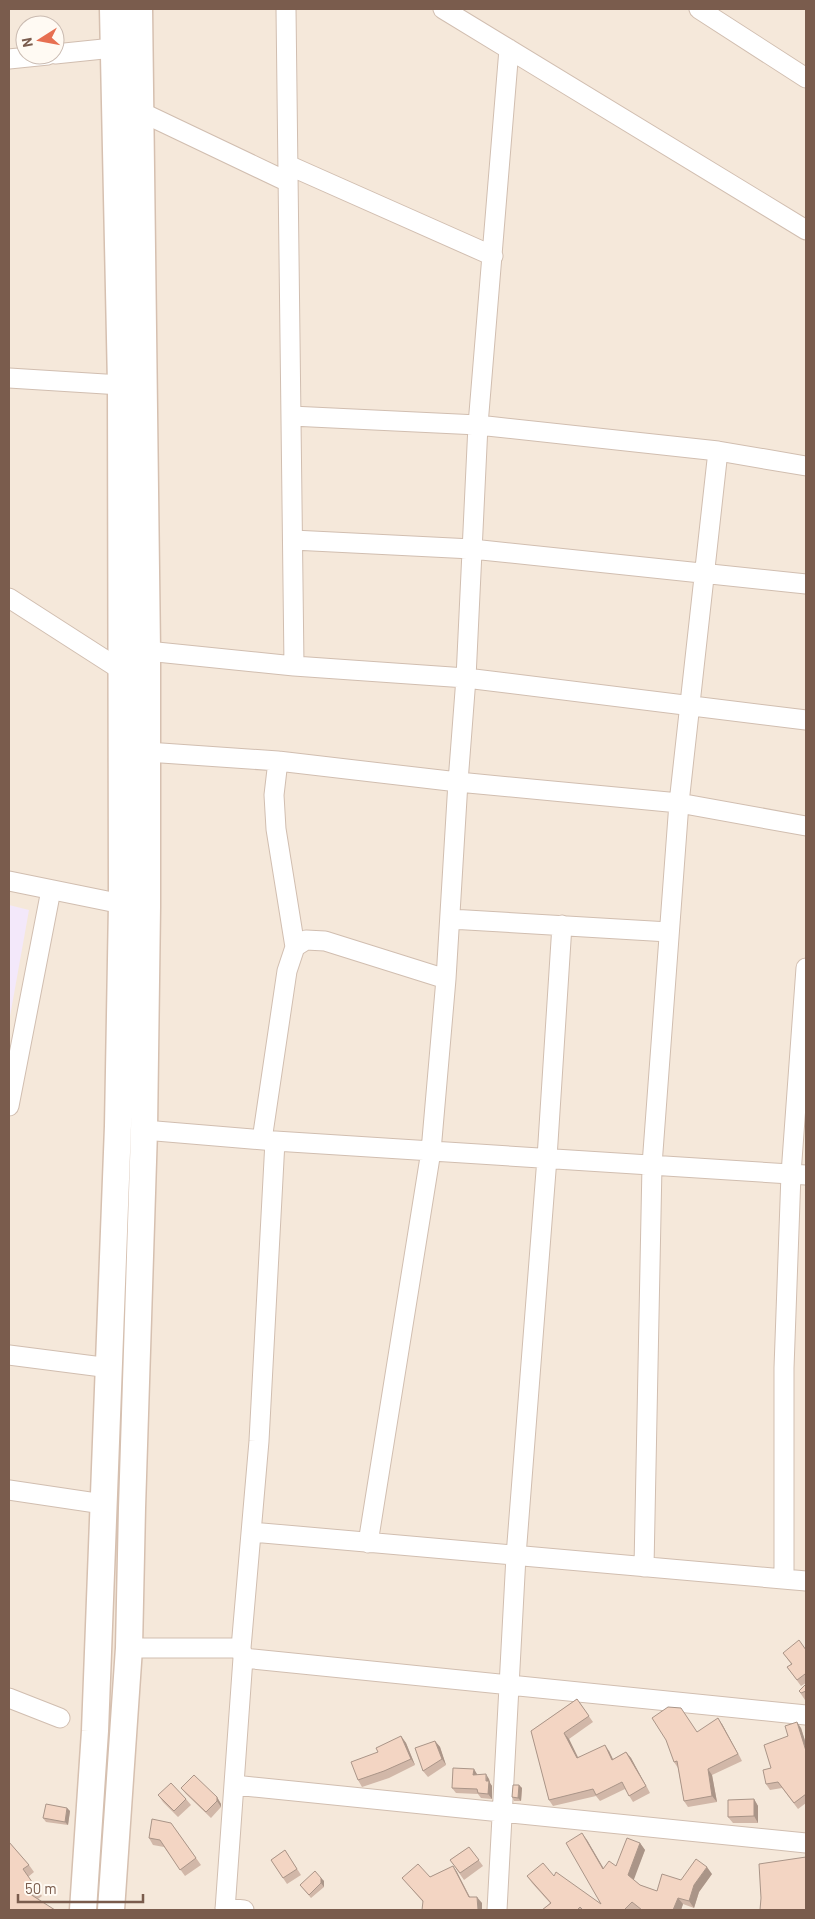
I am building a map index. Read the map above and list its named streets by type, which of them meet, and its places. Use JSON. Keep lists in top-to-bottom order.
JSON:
{
  "scale_bar": "50 m",
  "north": "left"
}
